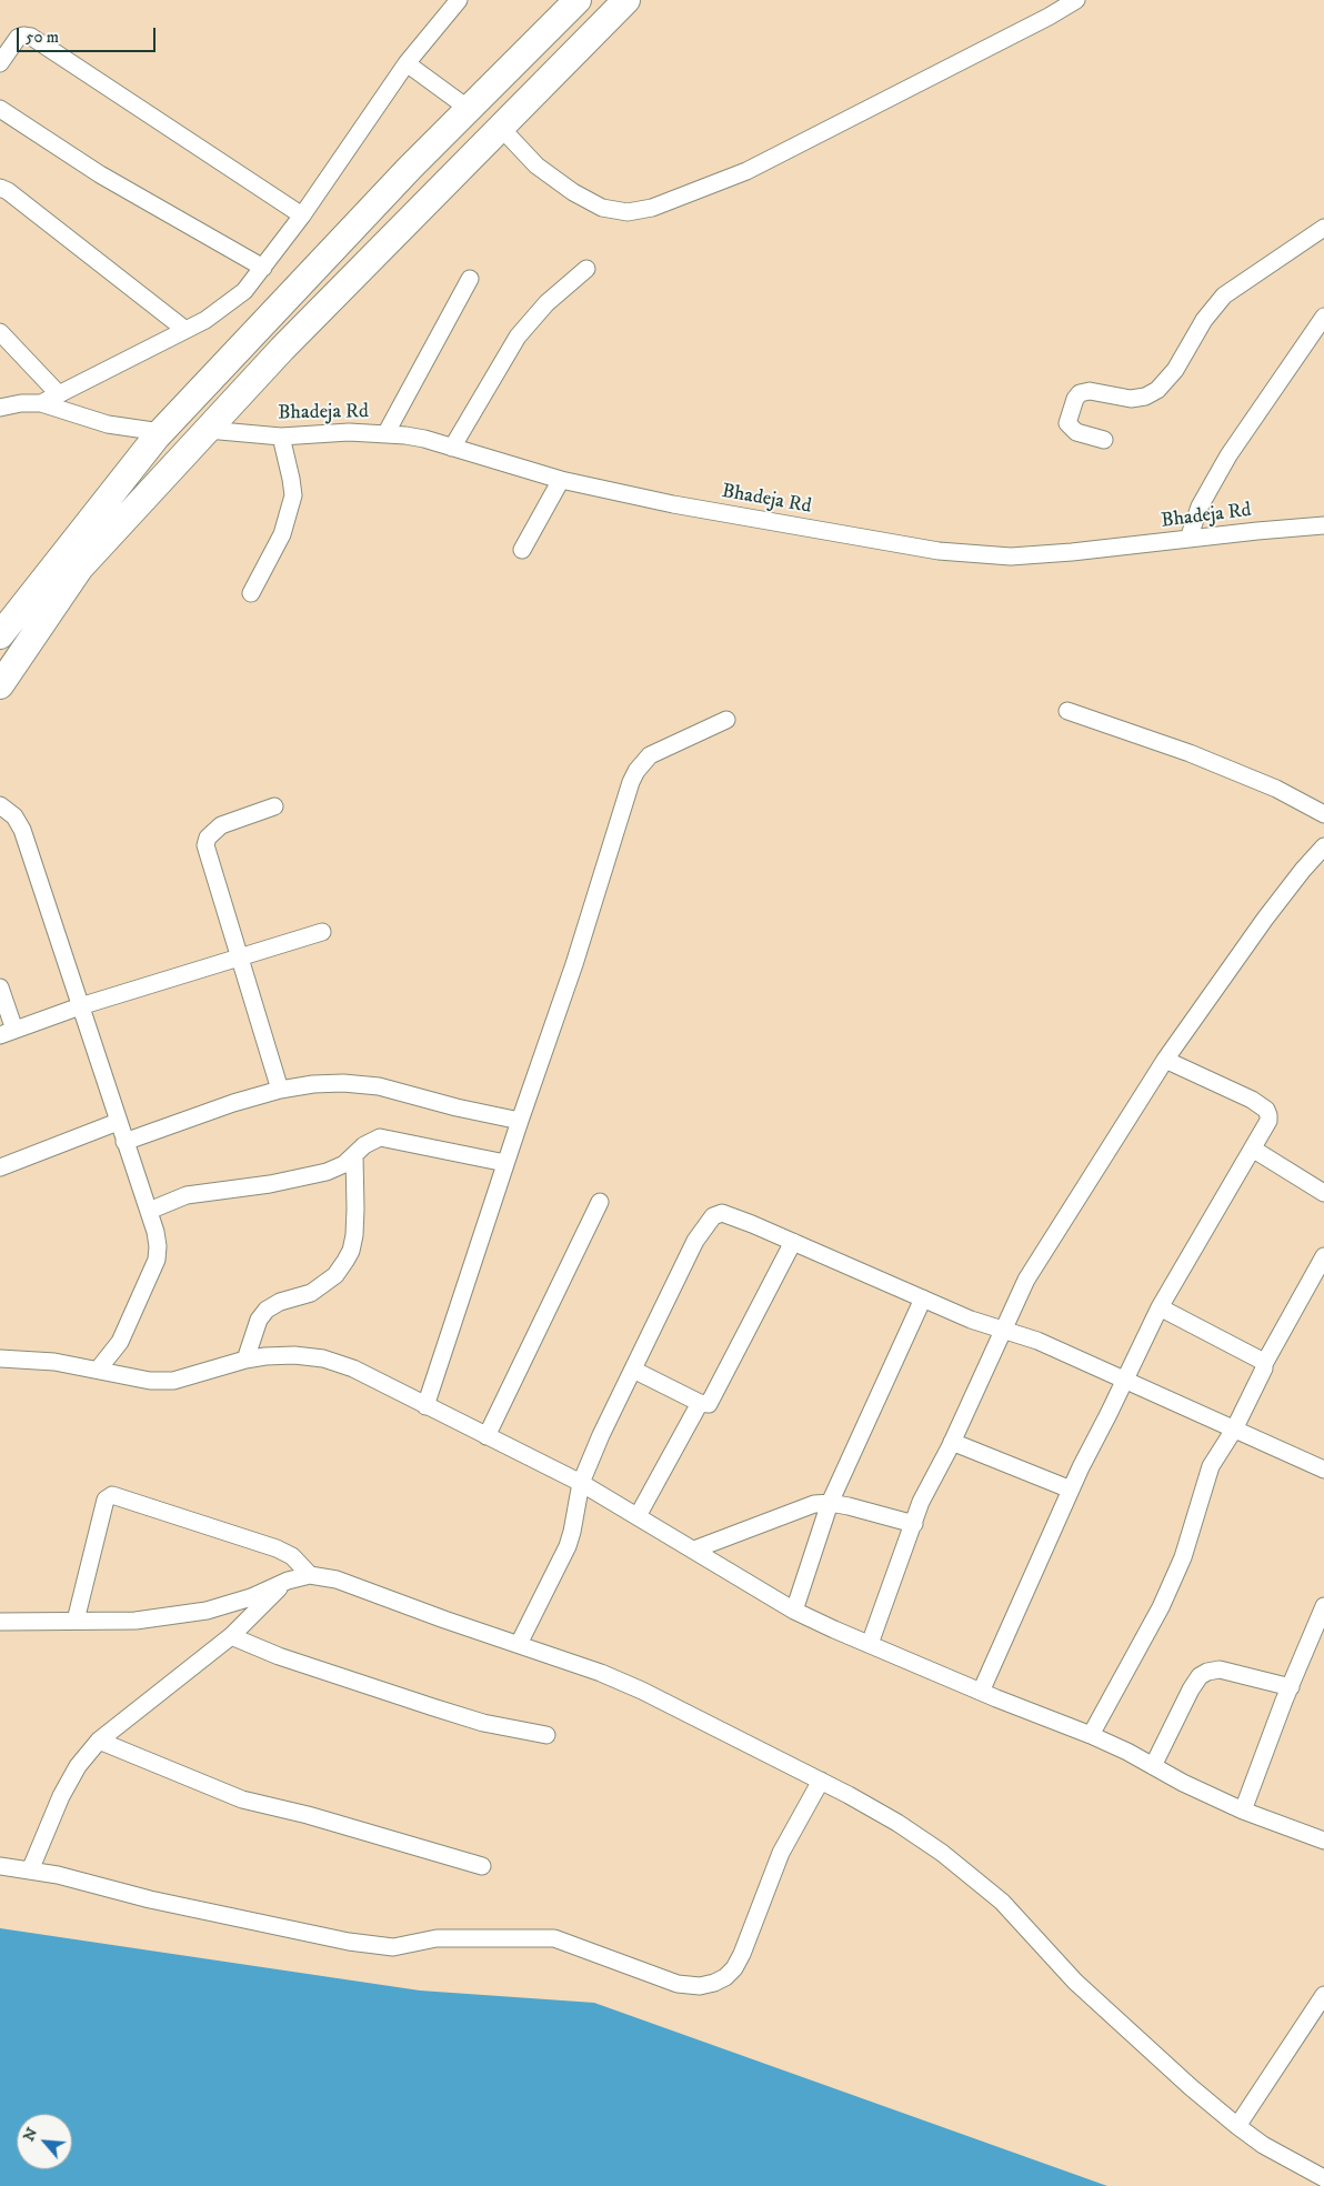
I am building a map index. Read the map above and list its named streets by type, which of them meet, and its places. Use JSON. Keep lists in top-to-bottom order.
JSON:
{
  "streets": {
    "street": ["Bhadeja Rd"]
  },
  "scale_bar": "50 m",
  "north": "top left"
}
